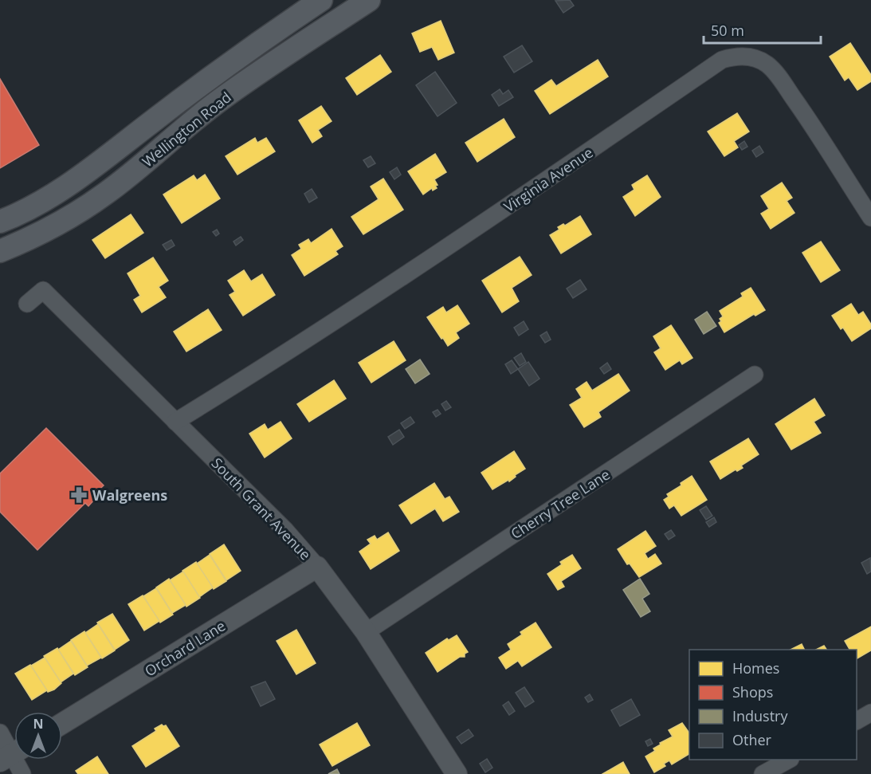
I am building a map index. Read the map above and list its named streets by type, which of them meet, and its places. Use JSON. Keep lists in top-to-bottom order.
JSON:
{
  "streets": {
    "main road": ["Wellington Road"],
    "street": [
      "Virginia Avenue",
      "Cherry Tree Lane",
      "South Grant Avenue",
      "Orchard Lane"
    ]
  },
  "crossings": [
    ["Virginia Avenue", "South Grant Avenue"],
    ["Cherry Tree Lane", "South Grant Avenue"],
    ["South Grant Avenue", "Orchard Lane"]
  ],
  "places": {
    "pharmacy": ["Walgreens"]
  },
  "legend": [
    "Homes",
    "Shops",
    "Industry",
    "Other"
  ],
  "scale_bar": "50 m",
  "north": "top"
}
